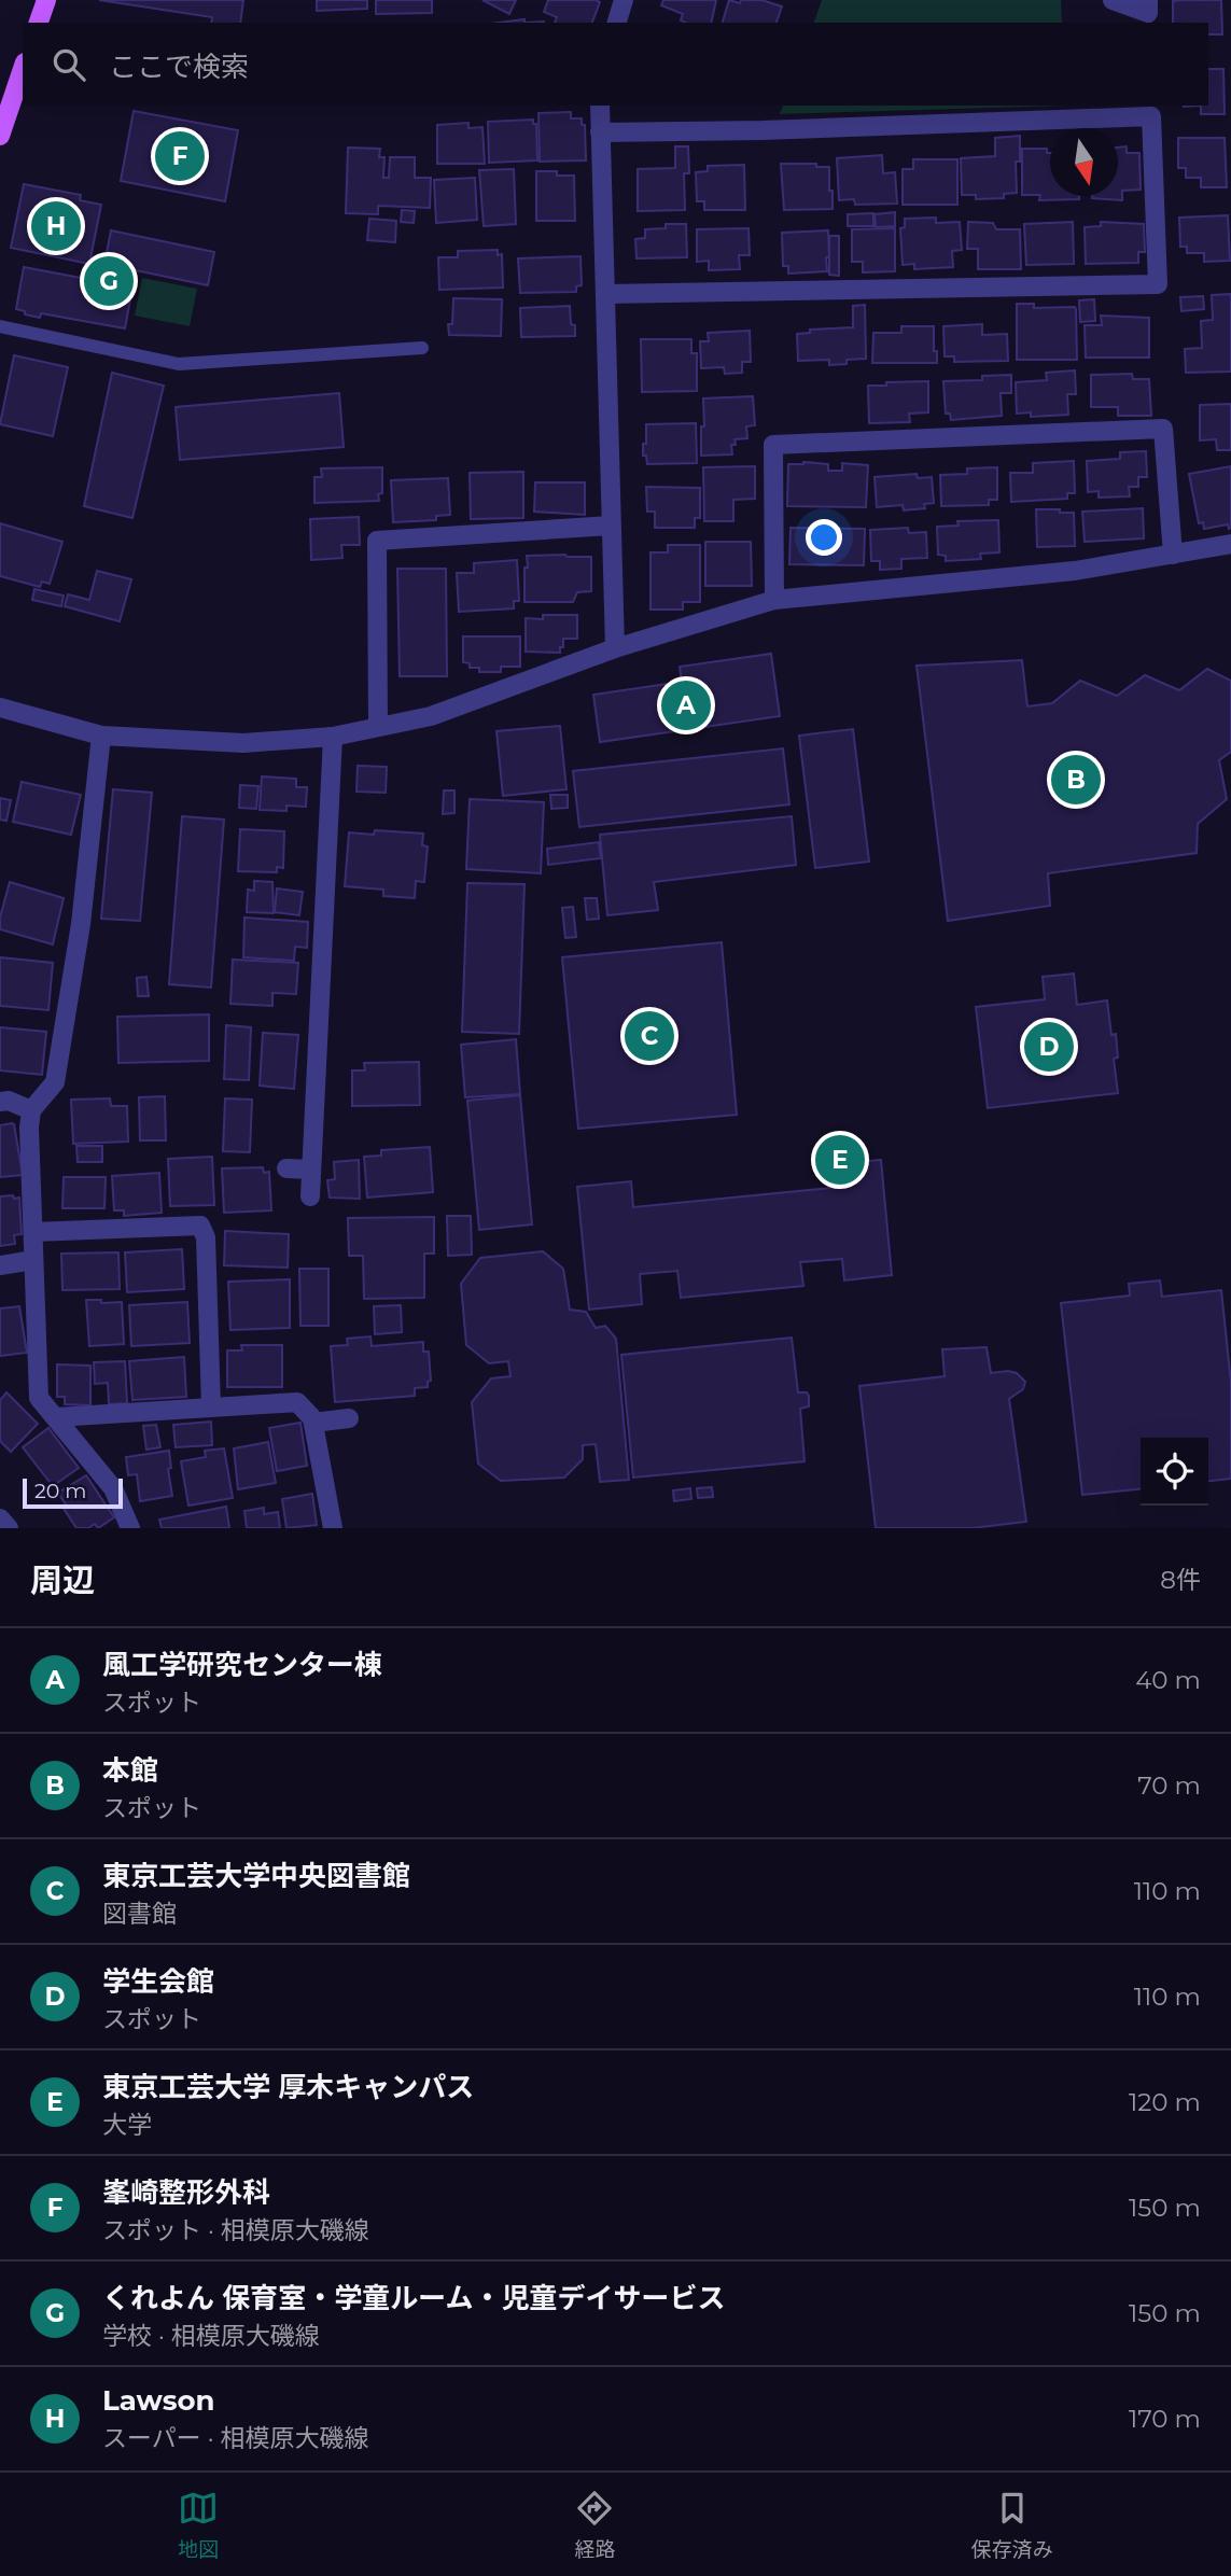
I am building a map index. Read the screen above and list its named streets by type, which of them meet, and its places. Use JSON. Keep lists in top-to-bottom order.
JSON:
{
  "scale_bar": "20 m",
  "north": "bottom",
  "page": {
    "search": "ここで検索",
    "pins": [
      "F",
      "H",
      "G",
      "A",
      "B",
      "C",
      "D",
      "E"
    ],
    "scale": "20 m",
    "heading": ["周辺", "8件"],
    "list": [
      {
        "mark": "A",
        "name": "風工学研究センター棟",
        "note": "スポット",
        "value": "40 m"
      },
      {
        "mark": "B",
        "name": "本館",
        "note": "スポット",
        "value": "70 m"
      },
      {
        "mark": "C",
        "name": "東京工芸大学中央図書館",
        "note": "図書館",
        "value": "110 m"
      },
      {
        "mark": "D",
        "name": "学生会館",
        "note": "スポット",
        "value": "110 m"
      },
      {
        "mark": "E",
        "name": "東京工芸大学 厚木キャンパス",
        "note": "大学",
        "value": "120 m"
      },
      {
        "mark": "F",
        "name": "峯崎整形外科",
        "note": "スポット · 相模原大磯線",
        "value": "150 m"
      },
      {
        "mark": "G",
        "name": "くれよん 保育室・学童ルーム・児童デイサービス",
        "note": "学校 · 相模原大磯線",
        "value": "150 m"
      },
      {
        "mark": "H",
        "name": "Lawson",
        "note": "スーパー · 相模原大磯線",
        "value": "170 m"
      }
    ],
    "nav": ["地図", "経路", "保存済み"]
  }
}
